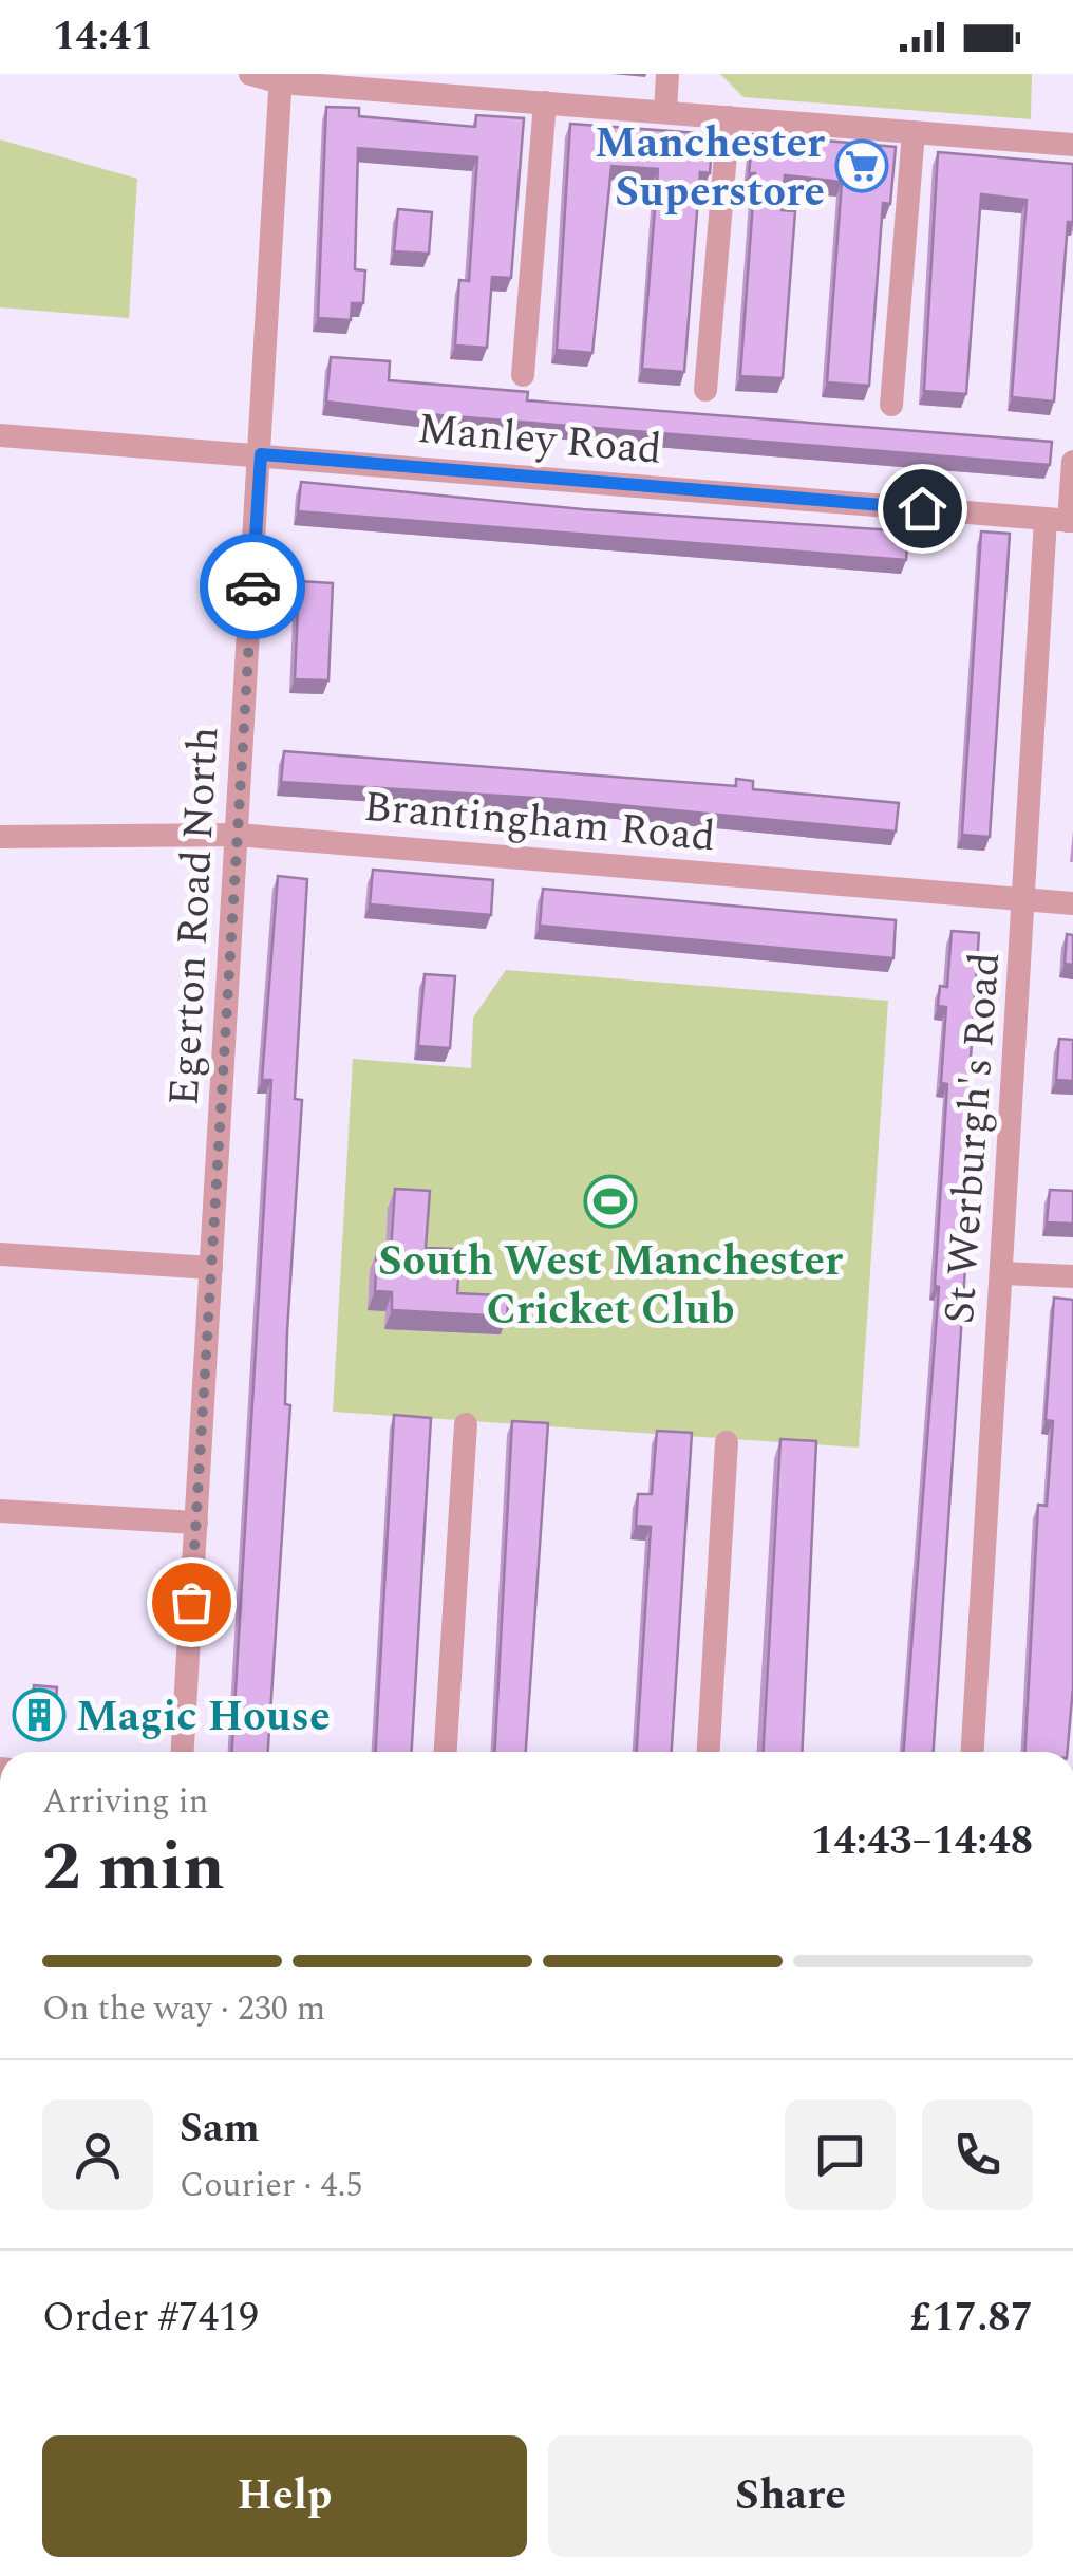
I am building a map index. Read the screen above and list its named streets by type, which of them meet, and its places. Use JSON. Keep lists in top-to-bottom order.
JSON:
{
  "streets": {
    "street": [
      "Manley Road",
      "Brantingham Road",
      "Egerton Road North",
      "St Werburgh's Road"
    ]
  },
  "crossings": [
    ["Manley Road", "Egerton Road North"],
    ["Manley Road", "St Werburgh's Road"],
    ["Brantingham Road", "Egerton Road North"],
    ["Brantingham Road", "St Werburgh's Road"]
  ],
  "places": {
    "supermarket": ["Manchester Superstore"],
    "sports": ["South West Manchester Cricket Club"],
    "building": ["Magic House"]
  },
  "page": {
    "status": "14:41",
    "heading": ["2 min", "Arriving in", "14:43–14:48"],
    "panel": [
      "Sam",
      "Courier · 4.5",
      "Order #7419",
      "£17.87"
    ],
    "bar": "On the way · 230 m",
    "buttons": ["Help", "Share"]
  }
}
